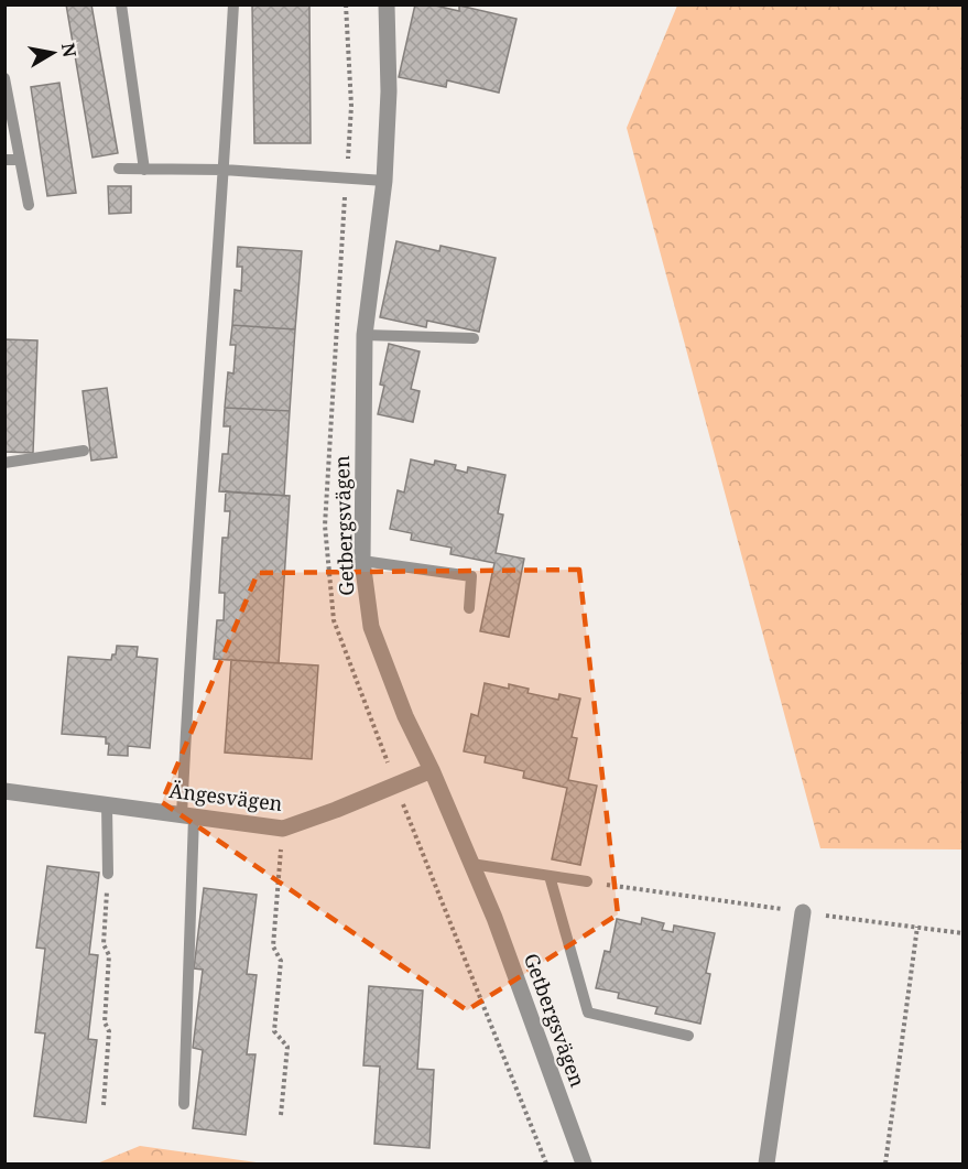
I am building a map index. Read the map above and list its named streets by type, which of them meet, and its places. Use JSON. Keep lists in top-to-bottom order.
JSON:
{
  "streets": {
    "street": ["Getbergsvägen", "Ängesvägen"]
  },
  "crossings": [
    ["Getbergsvägen", "Ängesvägen"]
  ],
  "north": "right"
}
